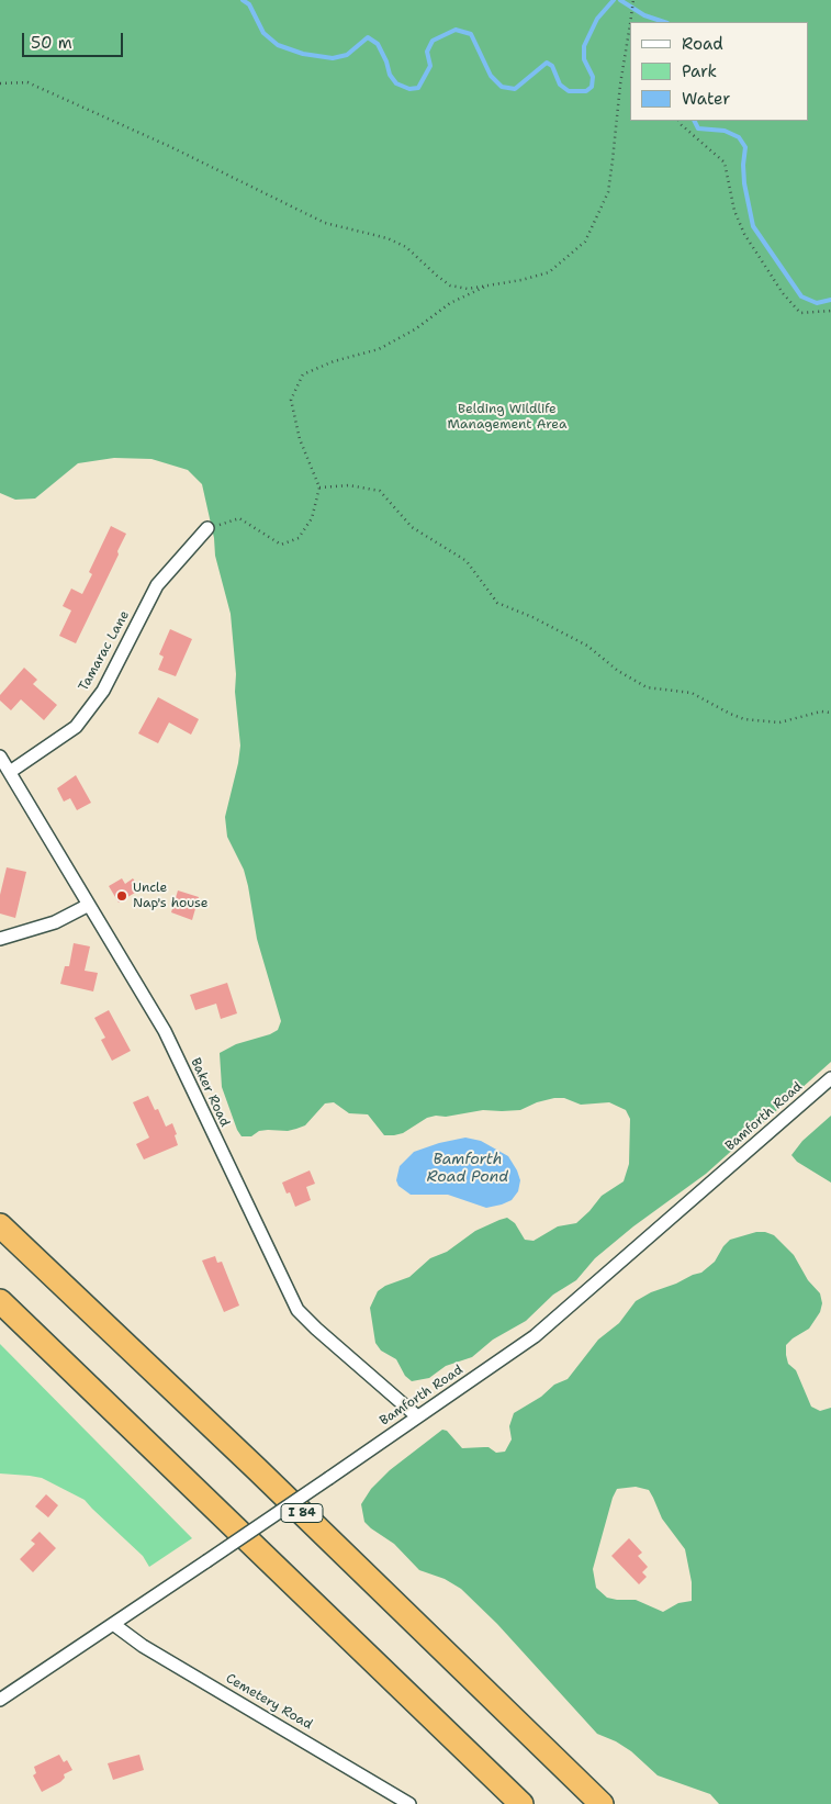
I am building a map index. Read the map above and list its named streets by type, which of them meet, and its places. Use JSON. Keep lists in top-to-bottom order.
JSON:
{
  "streets": {
    "highway": ["I 84"],
    "street": [
      "Tamarac Lane",
      "Baker Road",
      "Bamforth Road",
      "Cemetery Road"
    ]
  },
  "crossings": [
    ["Tamarac Lane", "Baker Road"],
    ["Baker Road", "Bamforth Road"],
    ["Bamforth Road", "Cemetery Road"]
  ],
  "water": ["Bamforth Road Pond"],
  "parks": ["Belding Wildlife Management Area"],
  "places": ["Uncle Nap's house"],
  "legend": ["Road", "Park", "Water"],
  "scale_bar": "50 m"
}
